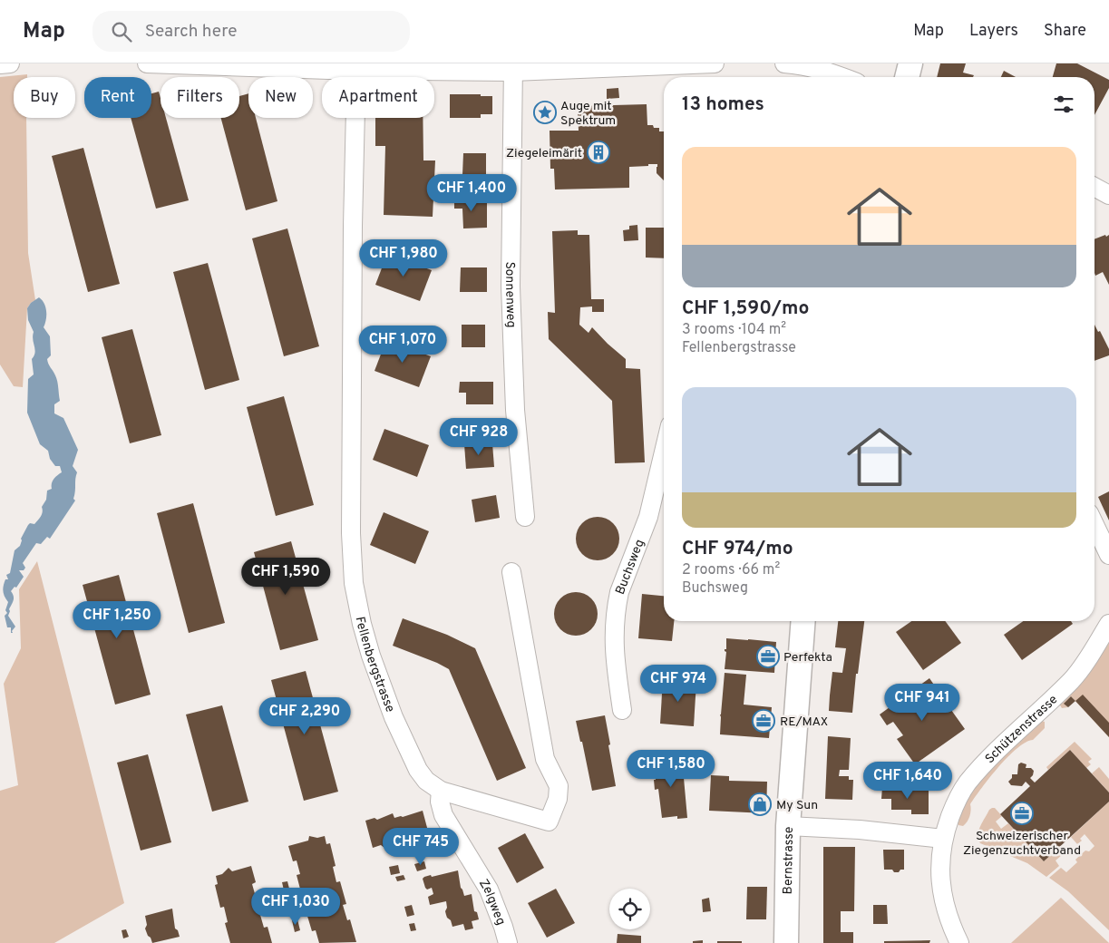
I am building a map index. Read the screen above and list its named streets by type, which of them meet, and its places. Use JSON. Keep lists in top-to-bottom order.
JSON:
{
  "streets": {
    "main road": ["Bernstrasse"],
    "street": [
      "Sonnenweg",
      "Buchsweg",
      "Fellenbergstrasse",
      "Schützenstrasse",
      "Zelgweg"
    ]
  },
  "crossings": [
    ["Fellenbergstrasse", "Zelgweg"]
  ],
  "places": {
    "place": ["Auge mit Spektrum"],
    "building": ["Ziegeleimärit"],
    "office": ["Perfekta", "RE/MAX", "Schweizerischer Ziegenzuchtverband"],
    "shop": ["My Sun"]
  },
  "page": {
    "header": "Map",
    "search": "Search here",
    "nav": ["Map", "Layers", "Share"],
    "chip": [
      "Buy",
      "Rent",
      "Filters",
      "New",
      "Apartment"
    ],
    "heading": "13 homes",
    "list": [
      {
        "name": "CHF 1,590/mo",
        "note": "3 rooms · 104 m² · Fellenbergstrasse"
      },
      {
        "name": "CHF 974/mo",
        "note": "2 rooms · 66 m² · Buchsweg"
      }
    ],
    "price": [
      "CHF 1,400",
      "CHF 1,980",
      "CHF 1,070",
      "CHF 928",
      "CHF 1,590",
      "CHF 1,250",
      "CHF 974",
      "CHF 941",
      "CHF 2,290",
      "CHF 1,580",
      "CHF 1,640",
      "CHF 745",
      "CHF 1,030"
    ]
  }
}
